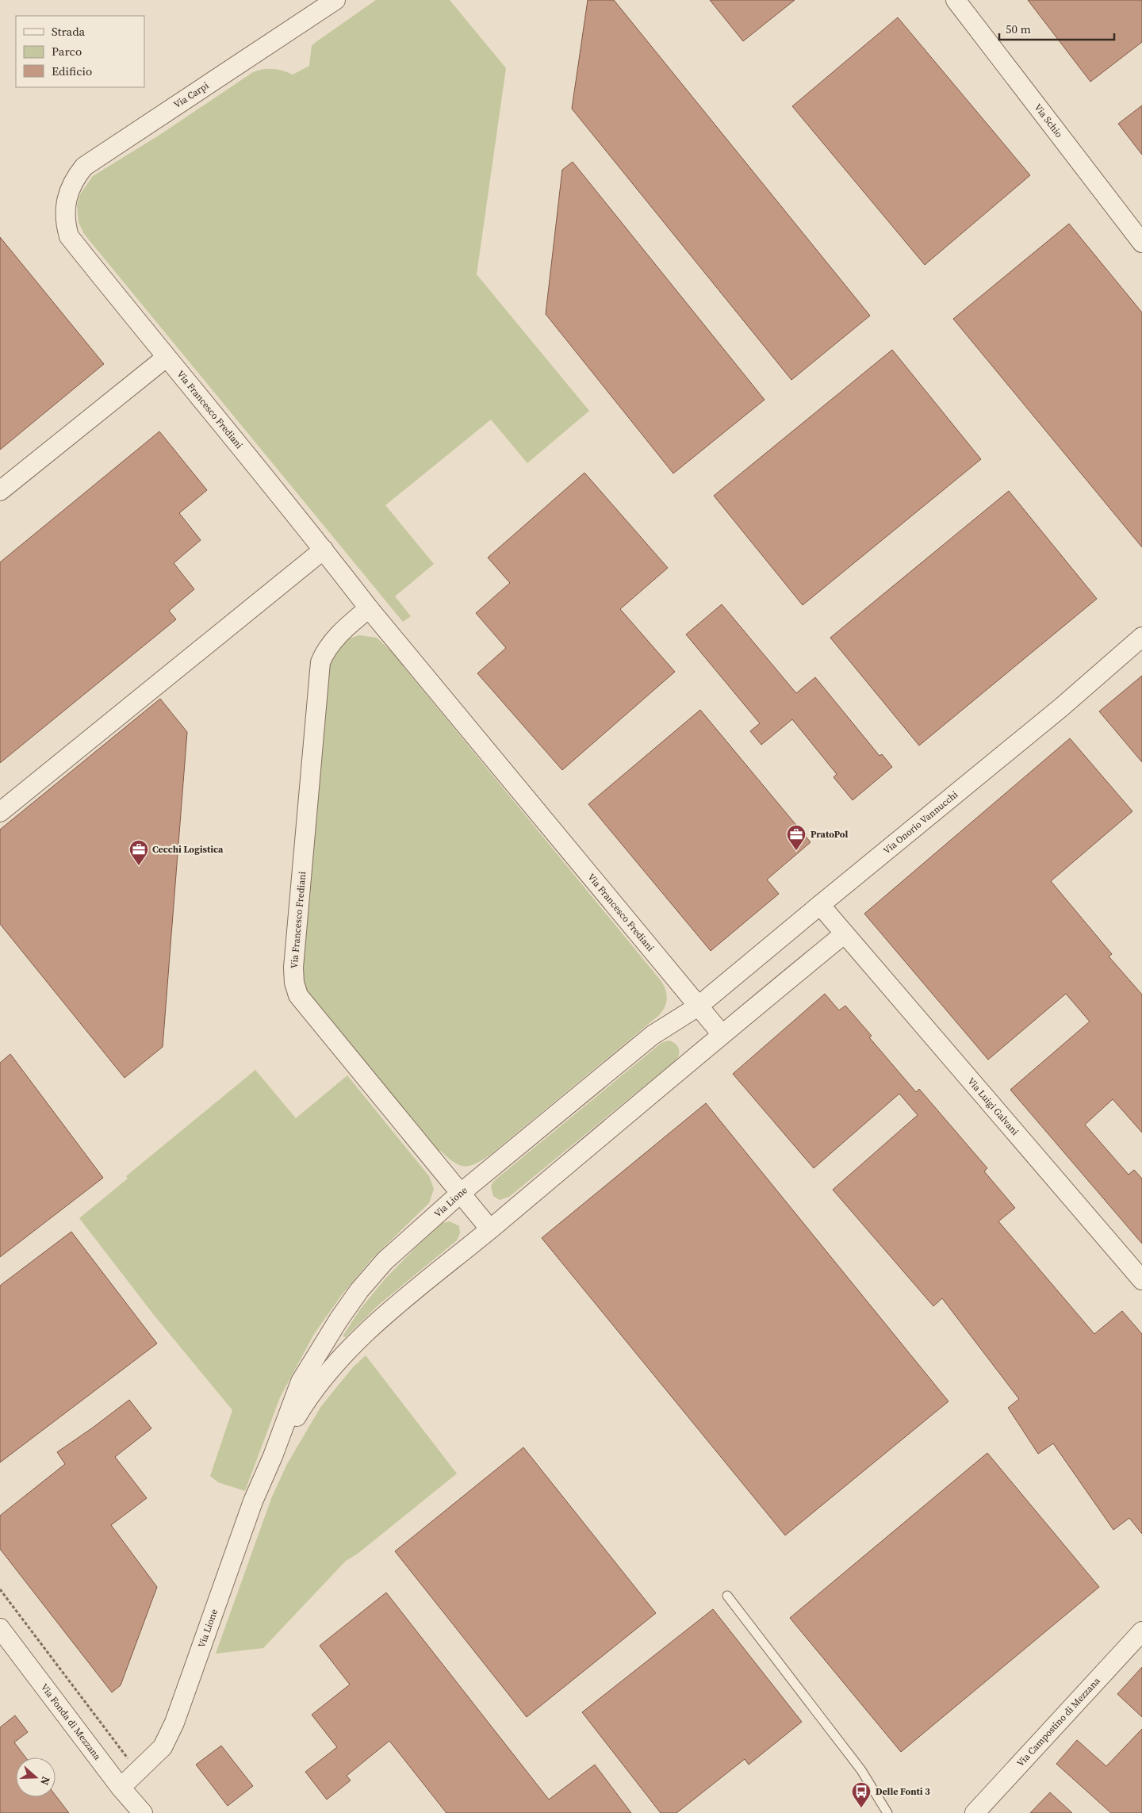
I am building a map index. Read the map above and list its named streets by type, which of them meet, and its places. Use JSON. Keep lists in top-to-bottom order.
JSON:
{
  "streets": {
    "street": [
      "Via Carpi",
      "Via Schio",
      "Via Francesco Frediani",
      "Via Onorio Vannucchi",
      "Via Luigi Galvani",
      "Via Lione",
      "Via Fonda di Mezzana",
      "Via Campostino di Mezzana"
    ]
  },
  "crossings": [
    ["Via Carpi", "Via Francesco Frediani"],
    ["Via Francesco Frediani", "Via Onorio Vannucchi"],
    ["Via Francesco Frediani", "Via Lione"],
    ["Via Onorio Vannucchi", "Via Luigi Galvani"],
    ["Via Onorio Vannucchi", "Via Lione"],
    ["Via Lione", "Via Fonda di Mezzana"]
  ],
  "places": {
    "office": ["PratoPol", "Cecchi Logistica"],
    "bus stop": ["Delle Fonti 3"]
  },
  "legend": ["Strada", "Parco", "Edificio"],
  "scale_bar": "50 m",
  "north": "right"
}
